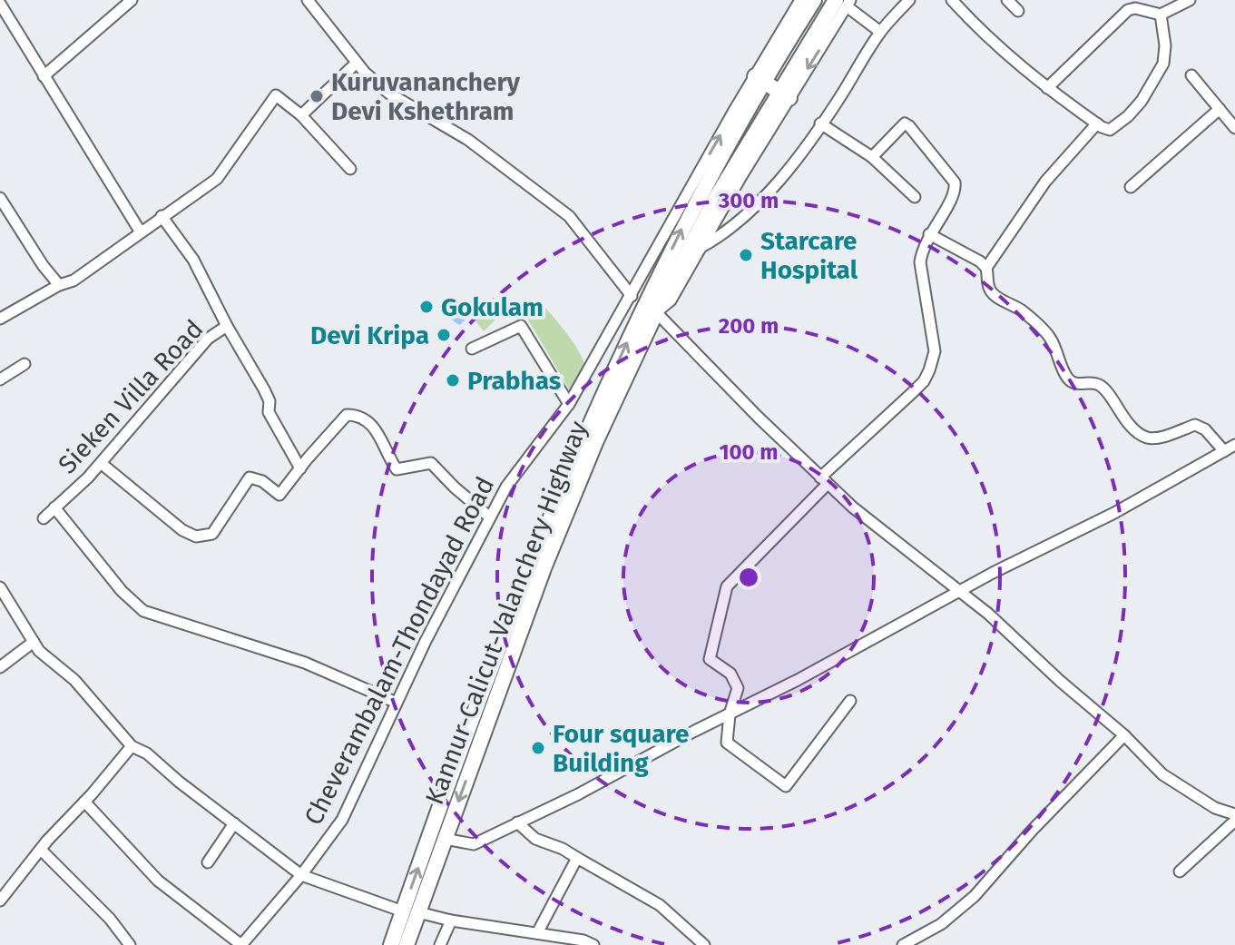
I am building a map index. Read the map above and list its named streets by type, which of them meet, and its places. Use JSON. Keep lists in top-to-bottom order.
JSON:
{
  "streets": {
    "highway": ["Kannur-Calicut-Valanchery Highway"],
    "street": ["Sieken Villa Road", "Cheverambalam-Thondayad Road"]
  },
  "crossings": [
    ["Kannur-Calicut-Valanchery Highway", "Cheverambalam-Thondayad Road"]
  ],
  "places": [
    "Kuruvananchery Devi Kshethram",
    "Starcare Hospital",
    "Gokulam",
    "Devi Kripa",
    "Prabhas",
    "Four square Building"
  ],
  "rings": ["300 m", "200 m", "100 m"]
}
